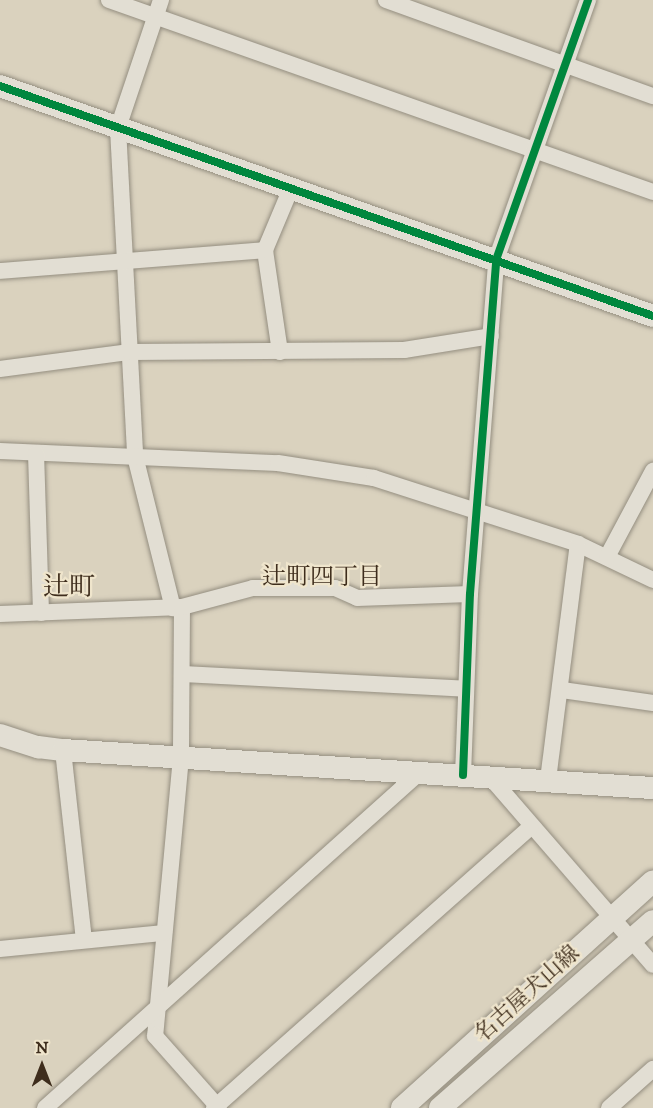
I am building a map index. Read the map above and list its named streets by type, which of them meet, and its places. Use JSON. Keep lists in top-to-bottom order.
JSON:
{
  "streets": {
    "street": ["名古屋犬山線"]
  },
  "districts": ["辻町四丁目", "辻町"],
  "north": "top"
}
